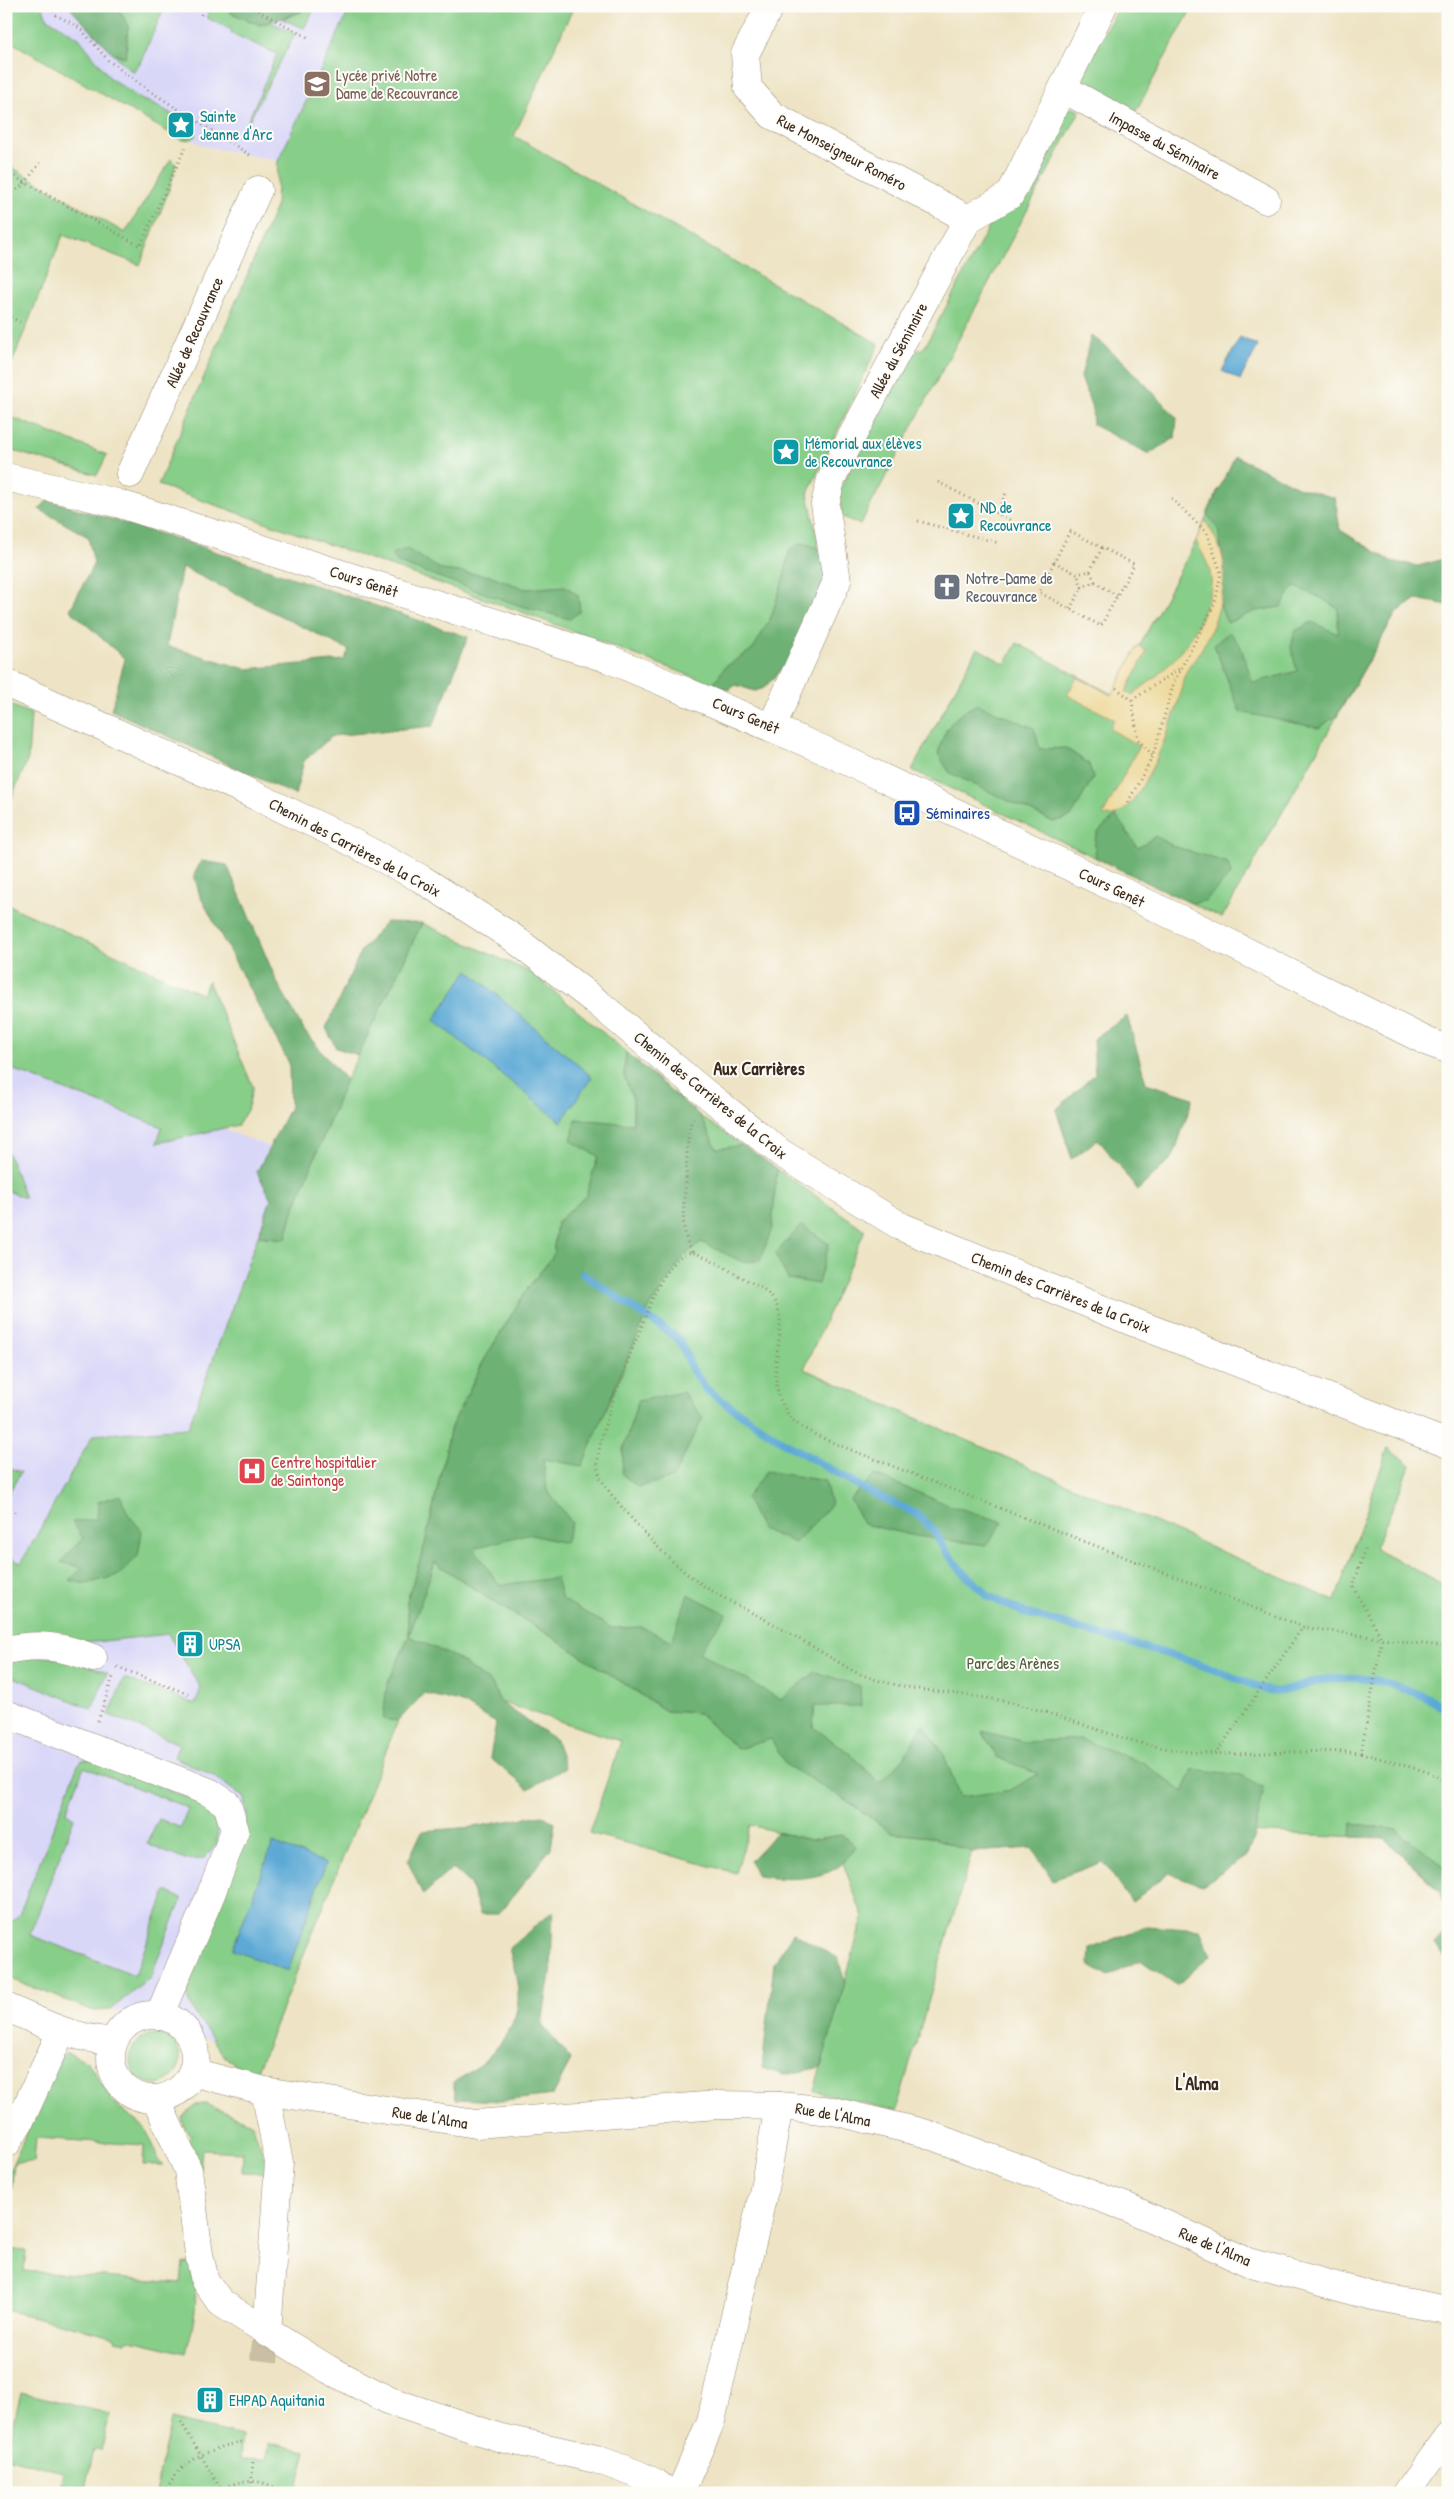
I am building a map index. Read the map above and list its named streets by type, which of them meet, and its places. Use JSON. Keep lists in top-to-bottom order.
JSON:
{
  "streets": {
    "street": [
      "Impasse du Séminaire",
      "Rue Monseigneur Roméro",
      "Allée de Recouvrance",
      "Allée du Séminaire",
      "Cours Genêt",
      "Chemin des Carrières de la Croix",
      "Rue de l'Alma"
    ]
  },
  "crossings": [
    ["Rue Monseigneur Roméro", "Allée du Séminaire"],
    ["Allée du Séminaire", "Cours Genêt"]
  ],
  "districts": ["Aux Carrières", "L'Alma"],
  "parks": ["Parc des Arènes"],
  "places": {
    "school or university": ["Lycée privé Notre Dame de Recouvrance"],
    "place": ["Sainte Jeanne d'Arc", "Mémorial aux élèves de Recouvrance", "ND de Recouvrance"],
    "church": ["Notre-Dame de Recouvrance"],
    "bus stop": ["Séminaires"],
    "hospital": ["Centre hospitalier de Saintonge"],
    "building": ["UPSA", "EHPAD Aquitania"]
  }
}
